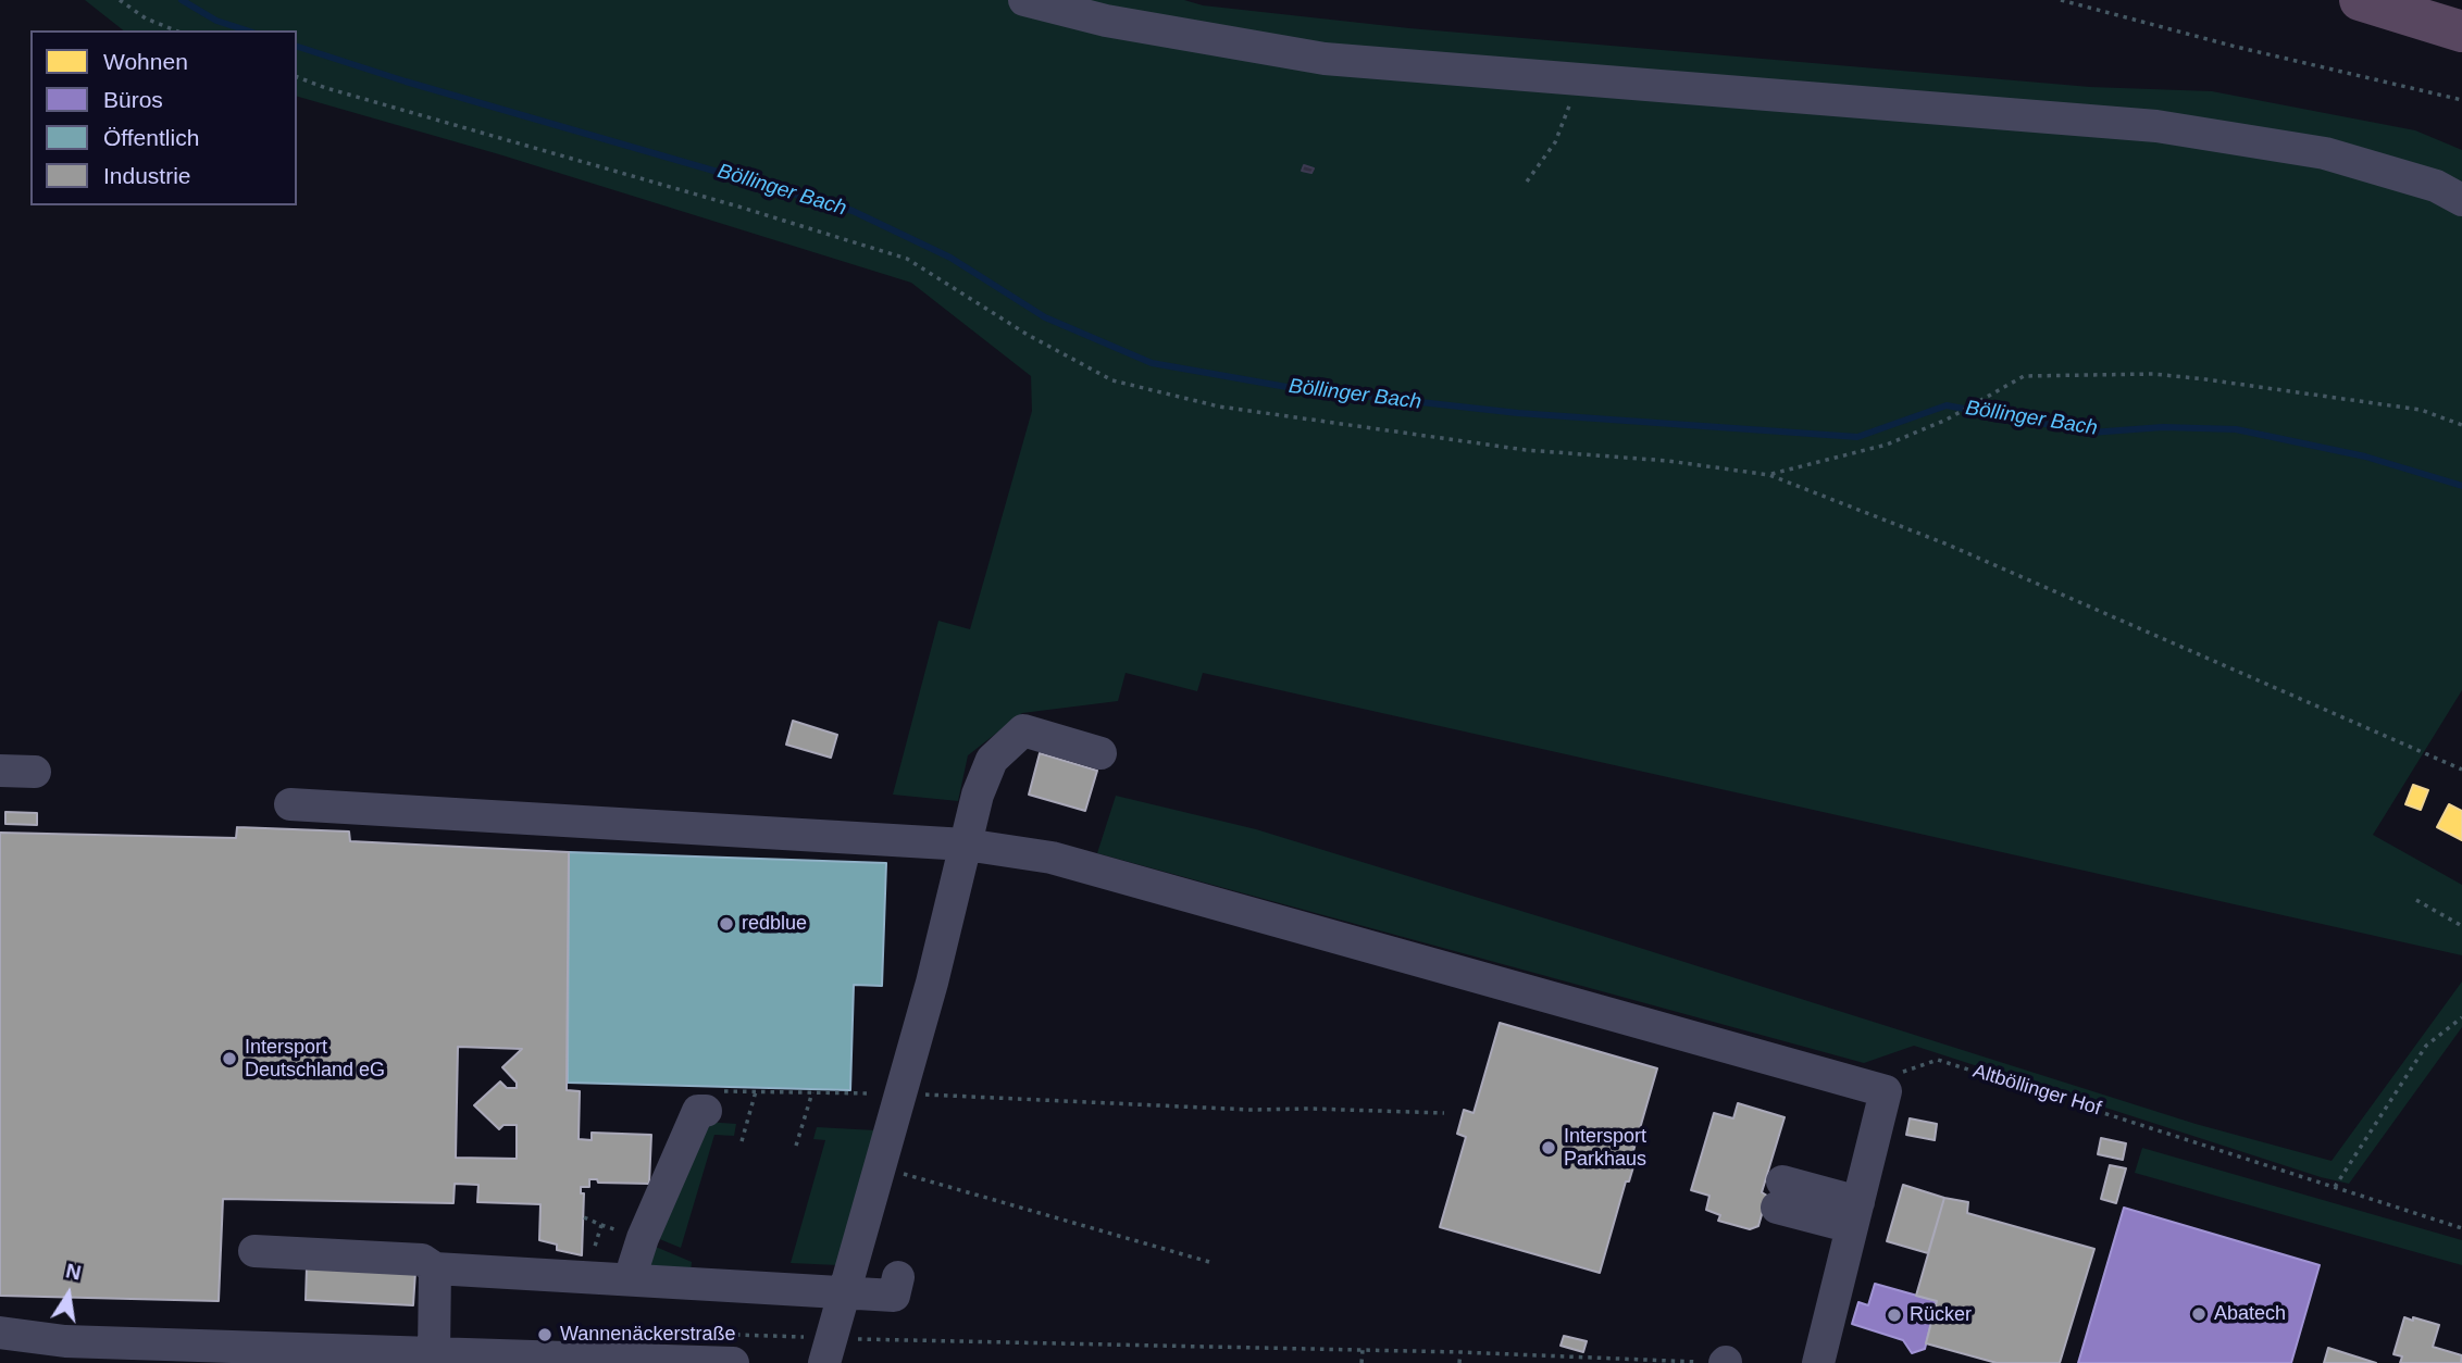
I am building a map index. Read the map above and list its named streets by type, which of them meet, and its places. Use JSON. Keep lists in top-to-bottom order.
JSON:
{
  "streets": {
    "path": ["Altböllinger Hof"]
  },
  "water": ["Böllinger Bach"],
  "places": [
    "redblue",
    "Intersport Deutschland eG",
    "Intersport Parkhaus",
    "Abatech",
    "Rücker",
    "Wannenäckerstraße"
  ],
  "legend": [
    "Wohnen",
    "Büros",
    "Öffentlich",
    "Industrie"
  ],
  "north": "top"
}
